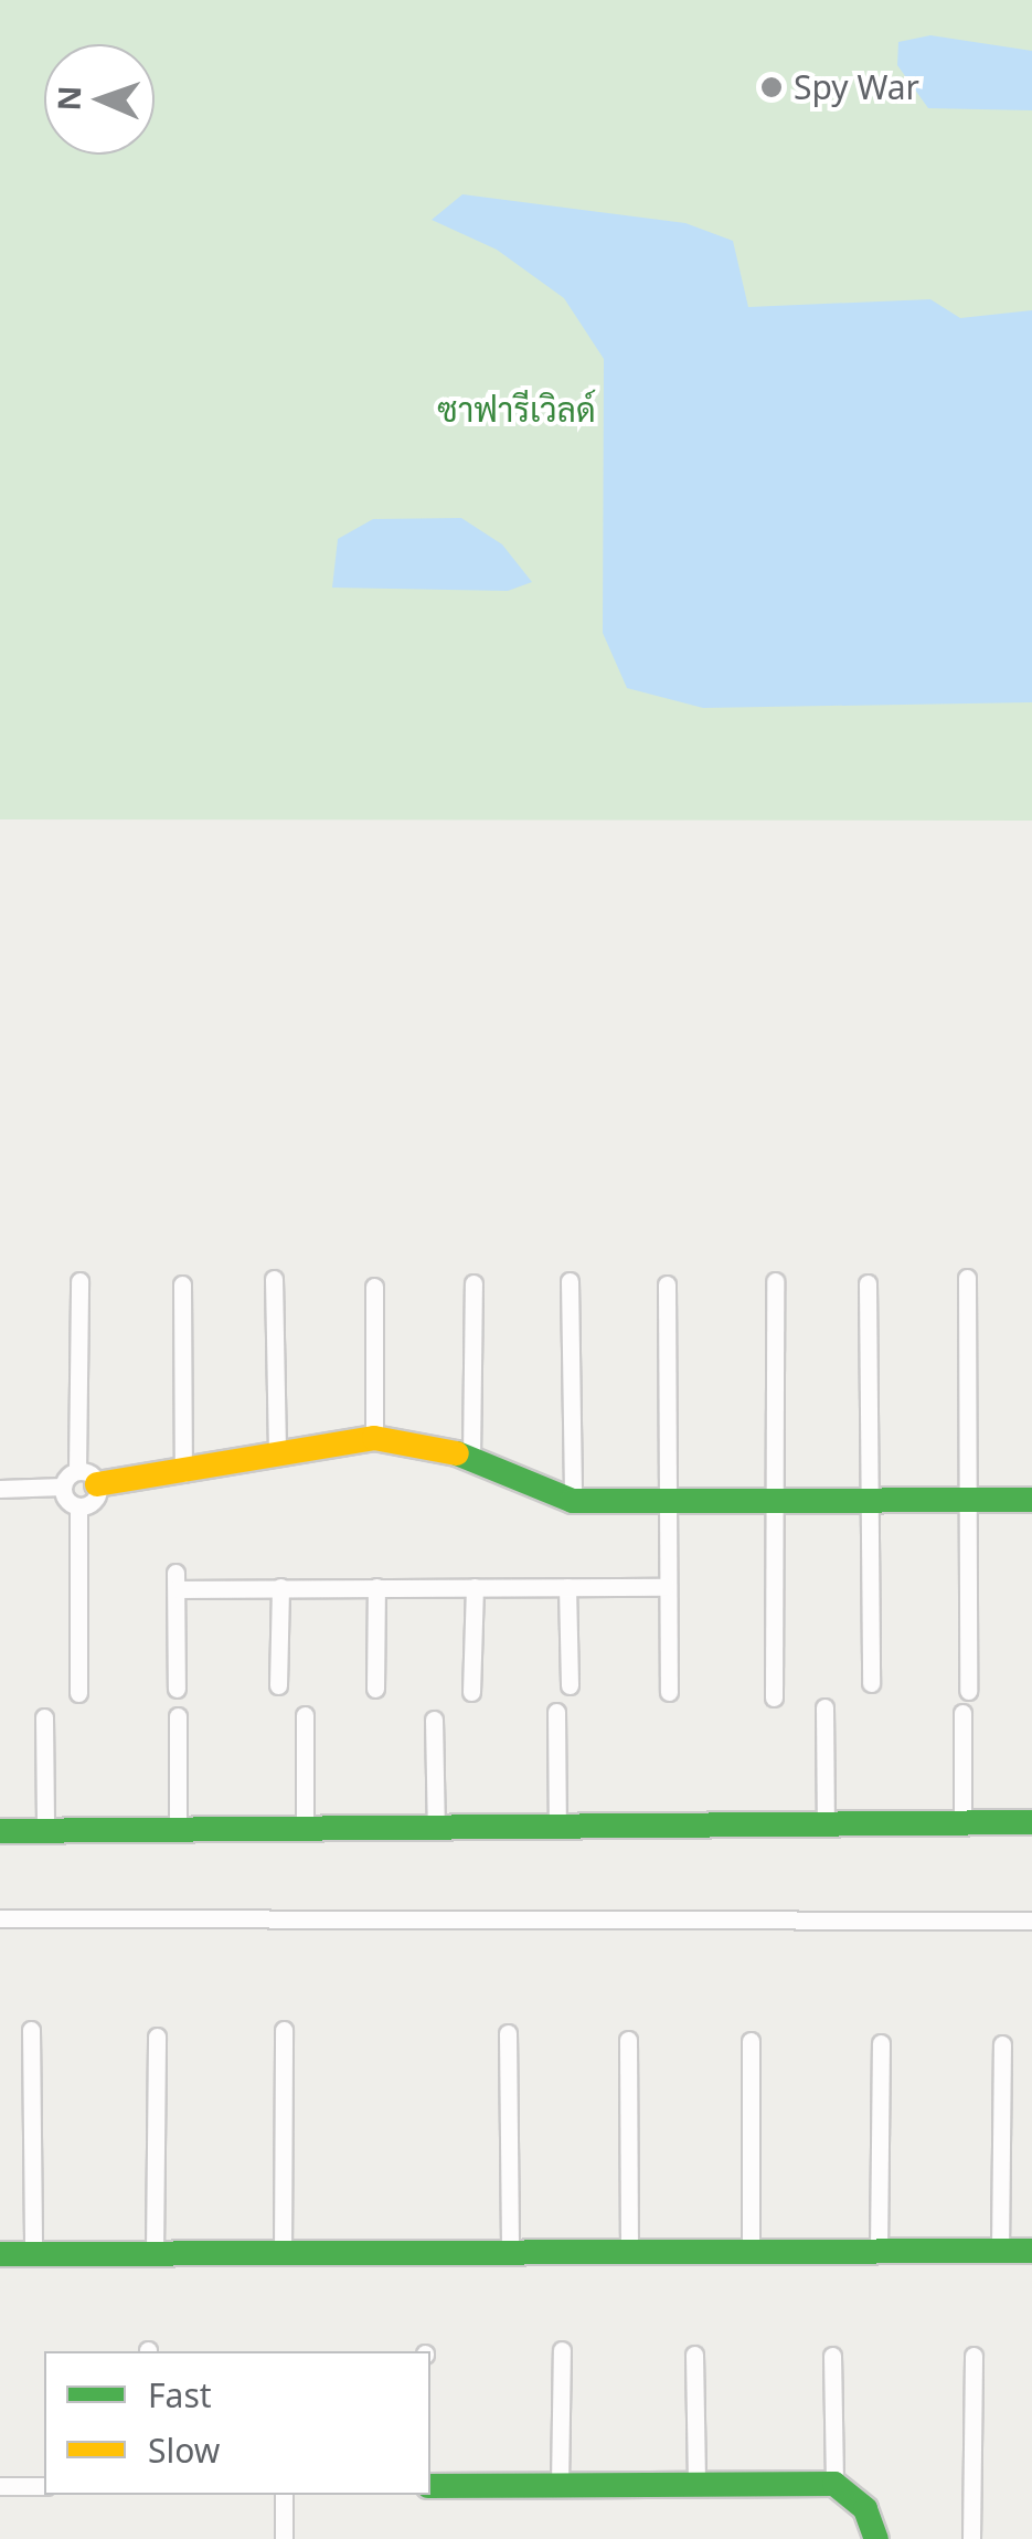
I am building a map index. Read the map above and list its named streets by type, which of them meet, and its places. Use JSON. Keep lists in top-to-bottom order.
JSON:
{
  "parks": ["ซาฟารีเวิลด์"],
  "places": ["Spy War"],
  "legend": ["Fast", "Slow"],
  "north": "left"
}
